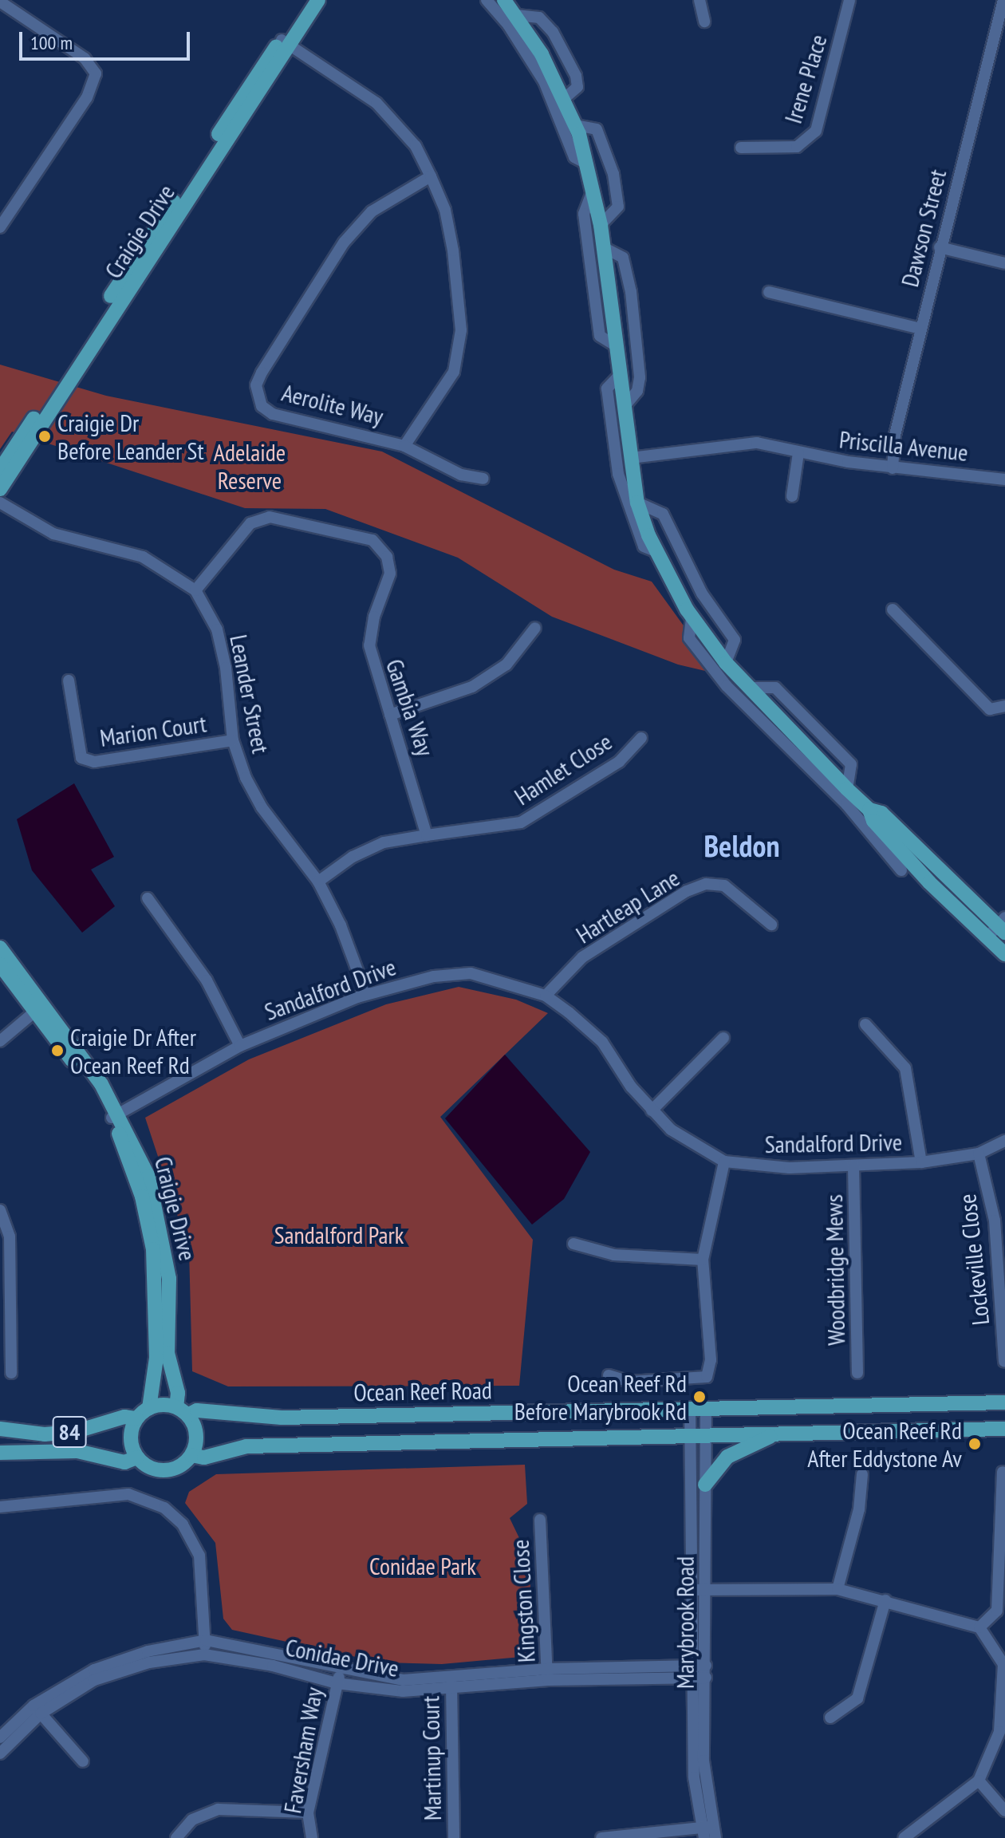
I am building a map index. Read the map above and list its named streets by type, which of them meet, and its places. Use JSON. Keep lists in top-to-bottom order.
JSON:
{
  "streets": {
    "main road": ["Craigie Drive", "Ocean Reef Road", "84"],
    "street": [
      "Irene Place",
      "Dawson Street",
      "Aerolite Way",
      "Priscilla Avenue",
      "Leander Street",
      "Gambia Way",
      "Marion Court",
      "Hamlet Close",
      "Hartleap Lane",
      "Sandalford Drive",
      "Lockeville Close",
      "Woodbridge Mews",
      "Kingston Close",
      "Marybrook Road",
      "Conidae Drive",
      "Faversham Way",
      "Martinup Court"
    ]
  },
  "crossings": [
    ["Dawson Street", "Priscilla Avenue"],
    ["Craigie Drive", "Aerolite Way"],
    ["Craigie Drive", "Sandalford Drive"],
    ["Craigie Drive", "Ocean Reef Road"],
    ["Craigie Drive", "84"],
    ["Leander Street", "Gambia Way"],
    ["Leander Street", "Marion Court"],
    ["Leander Street", "Sandalford Drive"],
    ["Gambia Way", "Hamlet Close"],
    ["Hartleap Lane", "Sandalford Drive"],
    ["Sandalford Drive", "Lockeville Close"],
    ["Sandalford Drive", "Woodbridge Mews"],
    ["Ocean Reef Road", "84"],
    ["Ocean Reef Road", "Marybrook Road"],
    ["84", "Marybrook Road"],
    ["Kingston Close", "Conidae Drive"],
    ["Marybrook Road", "Conidae Drive"],
    ["Conidae Drive", "Faversham Way"],
    ["Conidae Drive", "Martinup Court"]
  ],
  "districts": ["Beldon"],
  "parks": ["Adelaide Reserve", "Sandalford Park", "Conidae Park"],
  "places": [
    "Craigie Dr Before Leander St",
    "Craigie Dr After Ocean Reef Rd",
    "Ocean Reef Rd Before Marybrook Rd",
    "Ocean Reef Rd After Eddystone Av"
  ],
  "scale_bar": "100 m"
}
